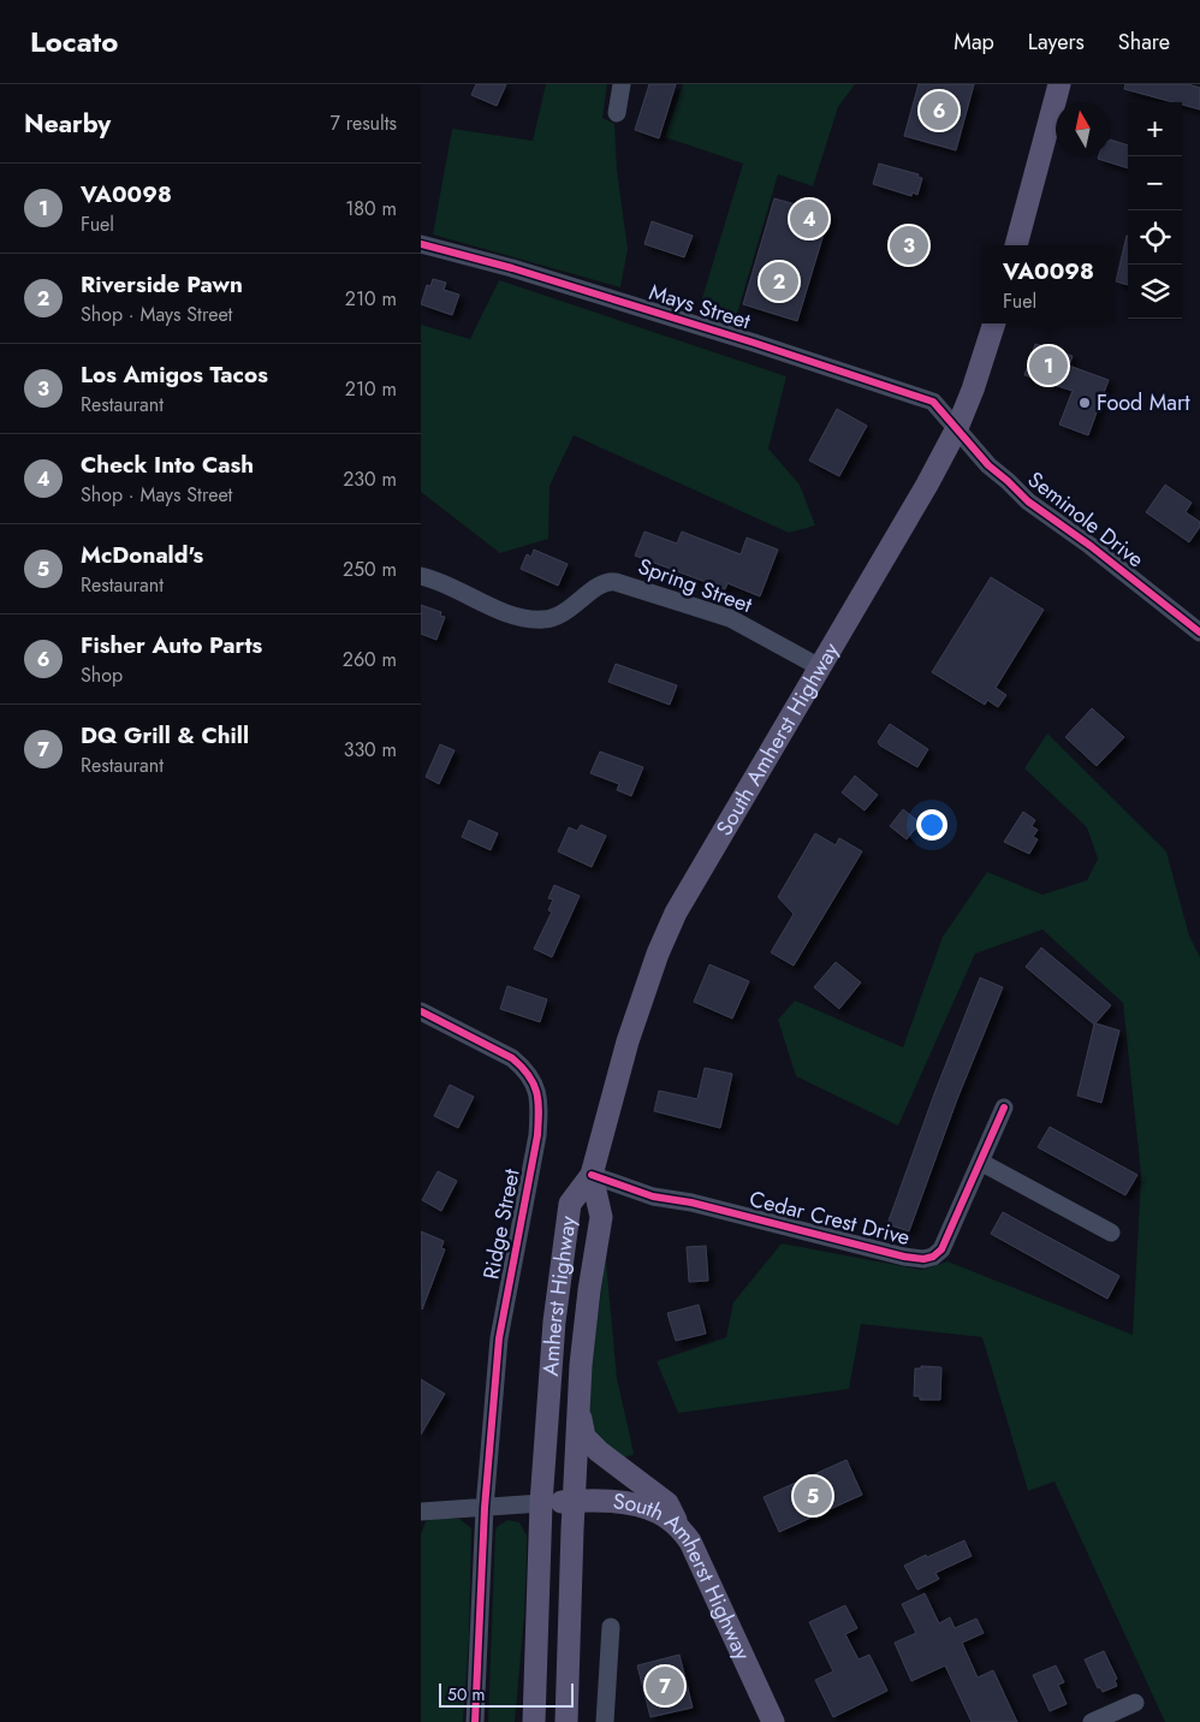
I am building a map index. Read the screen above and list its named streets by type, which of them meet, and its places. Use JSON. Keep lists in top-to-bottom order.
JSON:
{
  "streets": {
    "main road": ["South Amherst Highway", "Amherst Highway"],
    "street": [
      "Mays Street",
      "Seminole Drive",
      "Spring Street",
      "Cedar Crest Drive",
      "Ridge Street"
    ]
  },
  "crossings": [
    ["Mays Street", "Seminole Drive"],
    ["Mays Street", "South Amherst Highway"],
    ["Seminole Drive", "South Amherst Highway"],
    ["Spring Street", "South Amherst Highway"],
    ["South Amherst Highway", "Cedar Crest Drive"],
    ["South Amherst Highway", "Amherst Highway"],
    ["Cedar Crest Drive", "Amherst Highway"]
  ],
  "places": ["Food Mart"],
  "scale_bar": "50 m",
  "north": "top",
  "page": {
    "header": "Locato",
    "nav": ["Map", "Layers", "Share"],
    "heading": ["Nearby", "7 results"],
    "pins": [
      "6",
      "4",
      "3",
      "2",
      "1",
      "5",
      "7"
    ],
    "map_buttons": ["+", "−"],
    "list": [
      {
        "mark": "1",
        "name": "VA0098",
        "note": "Fuel",
        "value": "180 m"
      },
      {
        "mark": "2",
        "name": "Riverside Pawn",
        "note": "Shop · Mays Street",
        "value": "210 m"
      },
      {
        "mark": "3",
        "name": "Los Amigos Tacos",
        "note": "Restaurant",
        "value": "210 m"
      },
      {
        "mark": "4",
        "name": "Check Into Cash",
        "note": "Shop · Mays Street",
        "value": "230 m"
      },
      {
        "mark": "5",
        "name": "McDonald's",
        "note": "Restaurant",
        "value": "250 m"
      },
      {
        "mark": "6",
        "name": "Fisher Auto Parts",
        "note": "Shop",
        "value": "260 m"
      },
      {
        "mark": "7",
        "name": "DQ Grill & Chill",
        "note": "Restaurant",
        "value": "330 m"
      }
    ],
    "popup": ["VA0098", "Fuel"],
    "scale": "50 m"
  }
}
